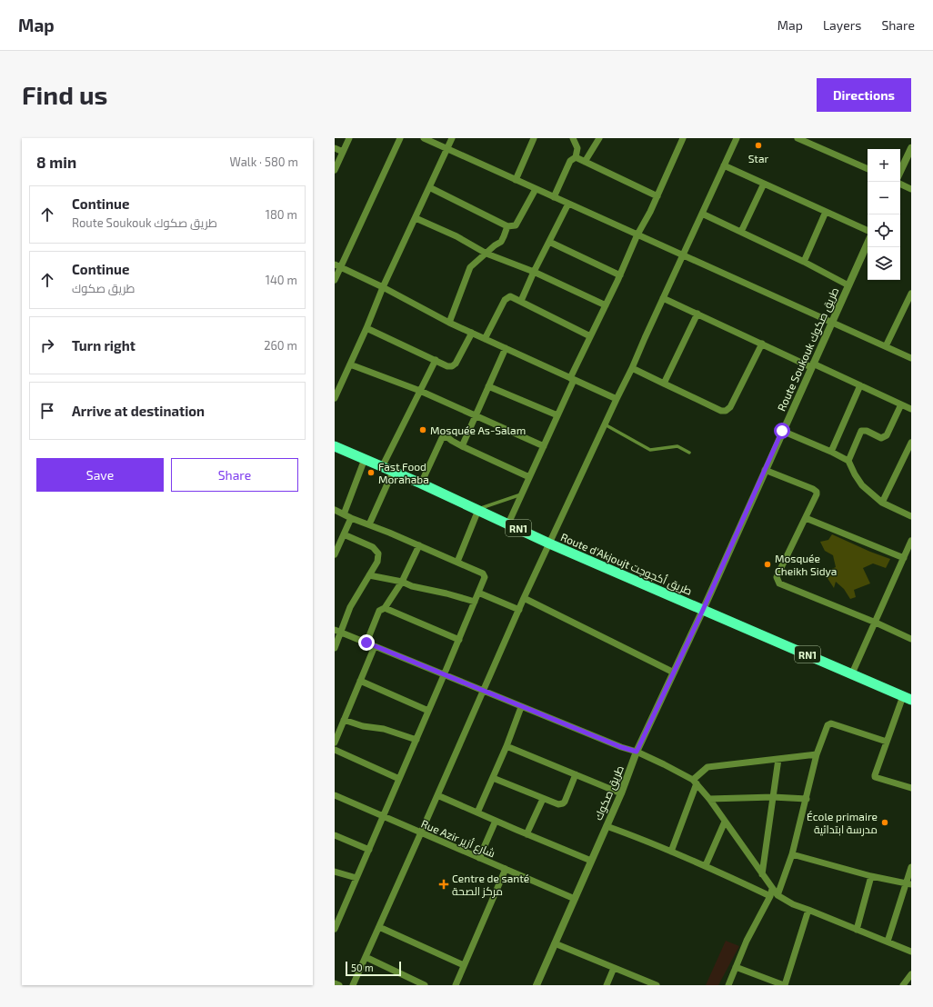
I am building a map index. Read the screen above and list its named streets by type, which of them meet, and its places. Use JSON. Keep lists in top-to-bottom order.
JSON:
{
  "streets": {
    "highway": ["RN1", "Route d'Akjoujt طريق أكجوجت"],
    "street": ["Route Soukouk طريق صكوك", "طريق صكوك", "Rue Azir شارع أزير"]
  },
  "crossings": [
    ["Route Soukouk طريق صكوك", "Route d'Akjoujt طريق أكجوجت"],
    ["Route Soukouk طريق صكوك", "طريق صكوك"],
    ["Route d'Akjoujt طريق أكجوجت", "طريق صكوك"],
    ["طريق صكوك", "Rue Azir شارع أزير"]
  ],
  "places": {
    "other": [
      "Star",
      "Mosquée As-Salam",
      "Fast Food Morahaba",
      "Mosquée Cheikh Sidya",
      "École primaire مدرسة ابتدائية"
    ],
    "health": ["Centre de santé مركز الصحة"]
  },
  "scale_bar": "50 m",
  "page": {
    "header": "Map",
    "nav": ["Map", "Layers", "Share"],
    "buttons": [
      "Directions",
      ["Save", "Share"]
    ],
    "title": "Find us",
    "heading": ["8 min", "Walk · 580 m"],
    "map_buttons": ["+", "−"],
    "list": [
      ["Continue", "Route Soukouk طريق صكوك", "180 m"],
      ["Continue", "طريق صكوك", "140 m"],
      ["Turn right", "260 m"],
      "Arrive at destination"
    ],
    "scale": "50 m"
  }
}
